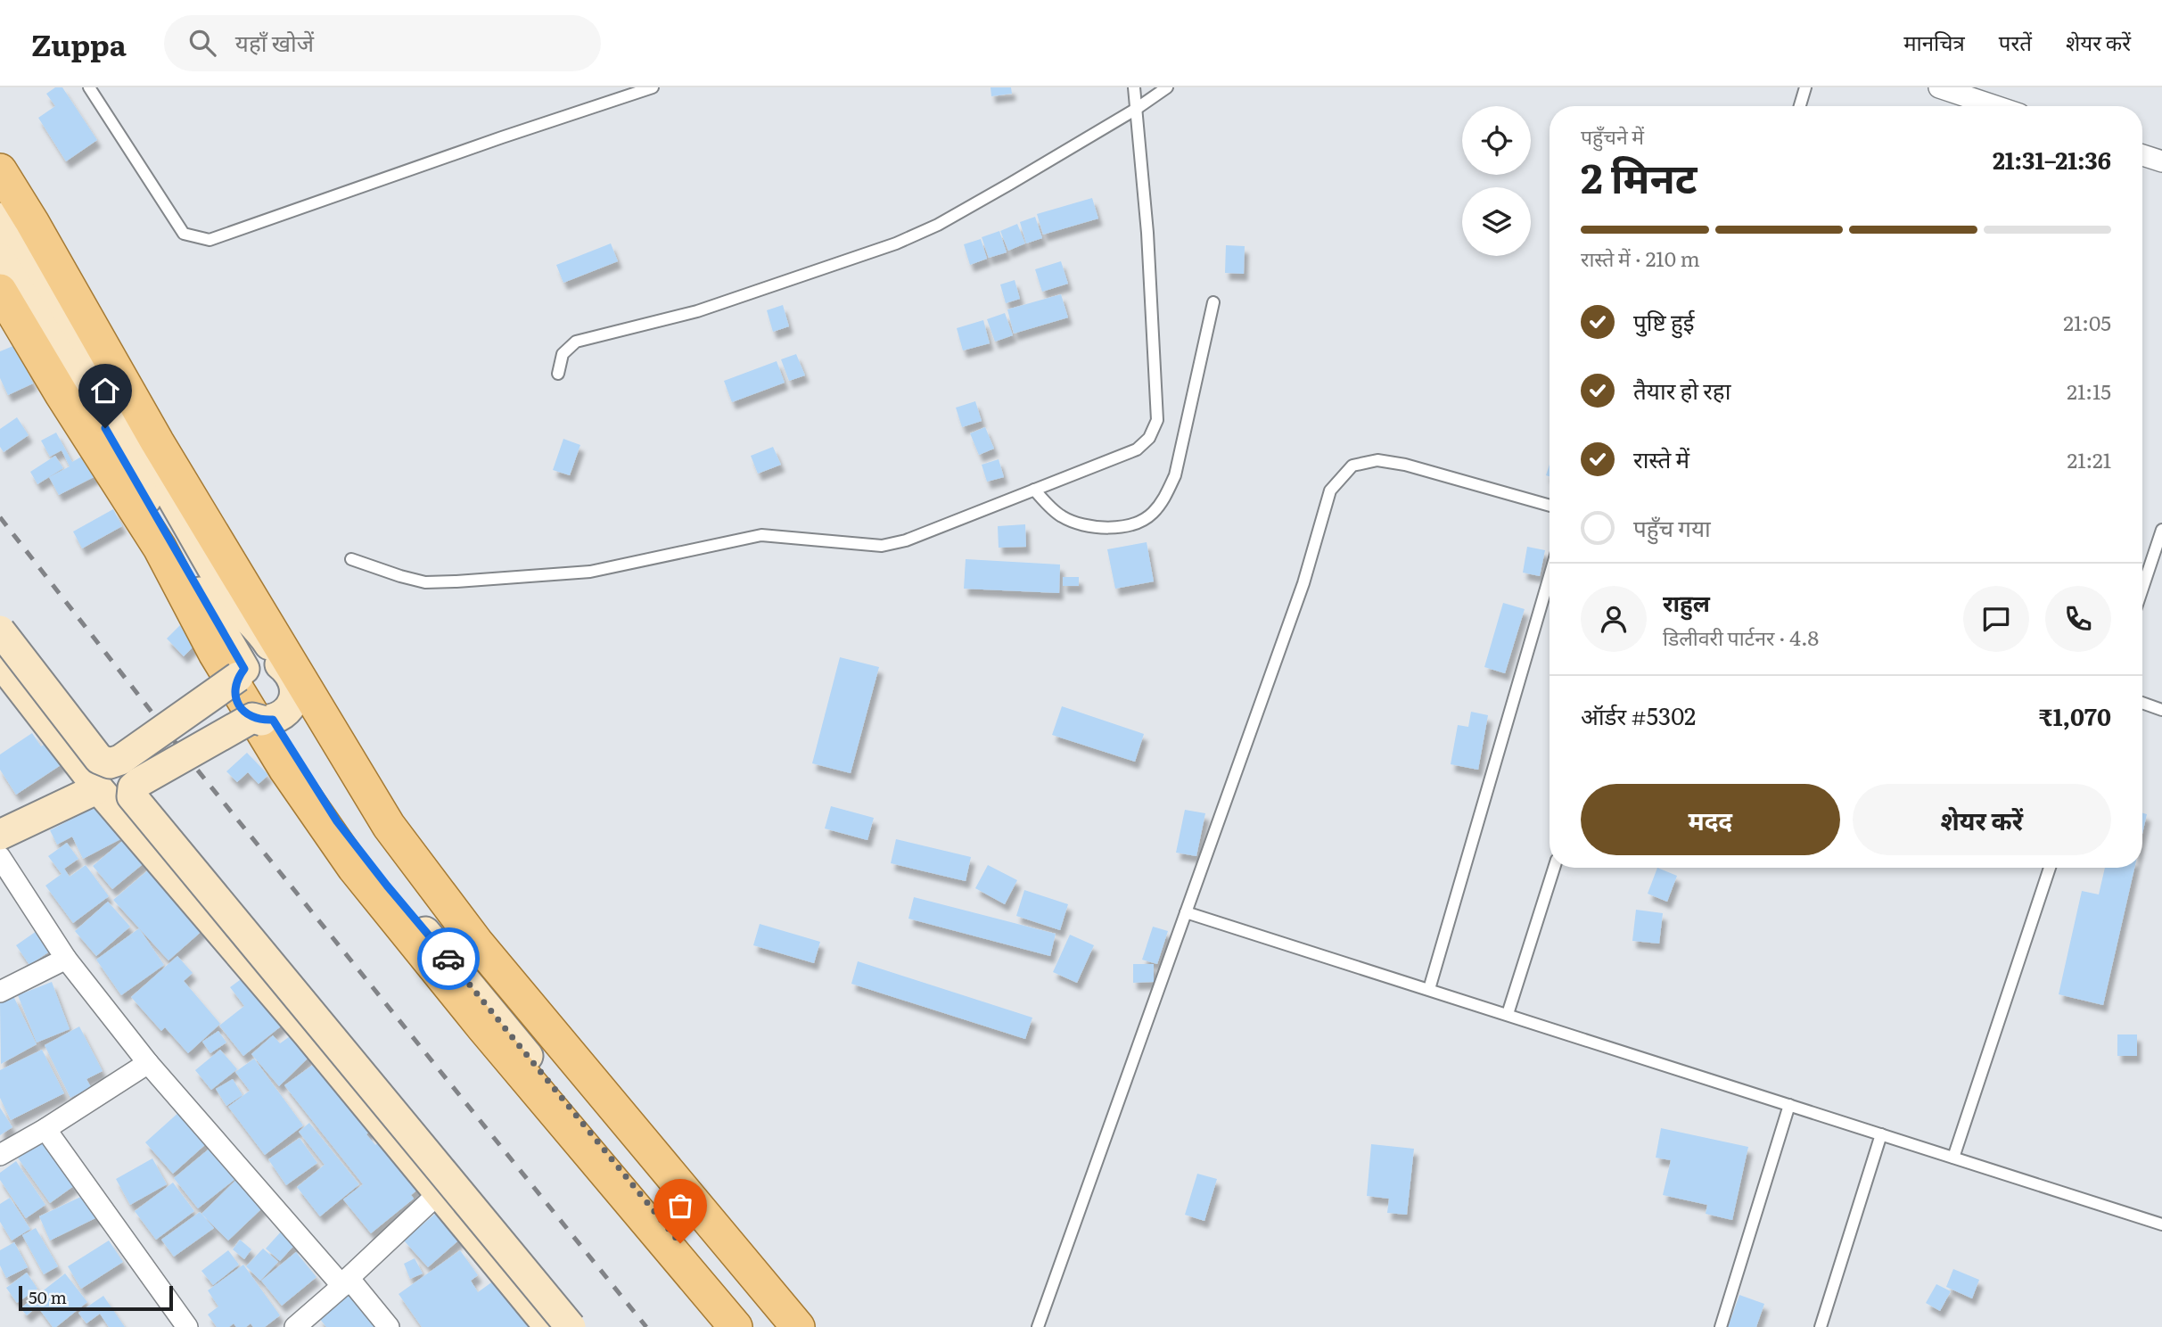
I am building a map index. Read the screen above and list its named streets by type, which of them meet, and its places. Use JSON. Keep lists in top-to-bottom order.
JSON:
{
  "scale_bar": "50 m",
  "page": {
    "header": "Zuppa",
    "search": "यहाँ खोजें",
    "nav": ["मानचित्र", "परतें", "शेयर करें"],
    "heading": ["2 मिनट", "पहुँचने में", "21:31–21:36"],
    "panel": [
      "राहुल",
      "डिलीवरी पार्टनर · 4.8",
      "ऑर्डर #5302",
      "₹1,070"
    ],
    "bar": "रास्ते में · 210 m",
    "list": [
      ["पुष्टि हुई", "21:05"],
      ["तैयार हो रहा", "21:15"],
      ["रास्ते में", "21:21"],
      "पहुँच गया"
    ],
    "buttons": ["मदद", "शेयर करें"],
    "scale": "50 m"
  }
}
